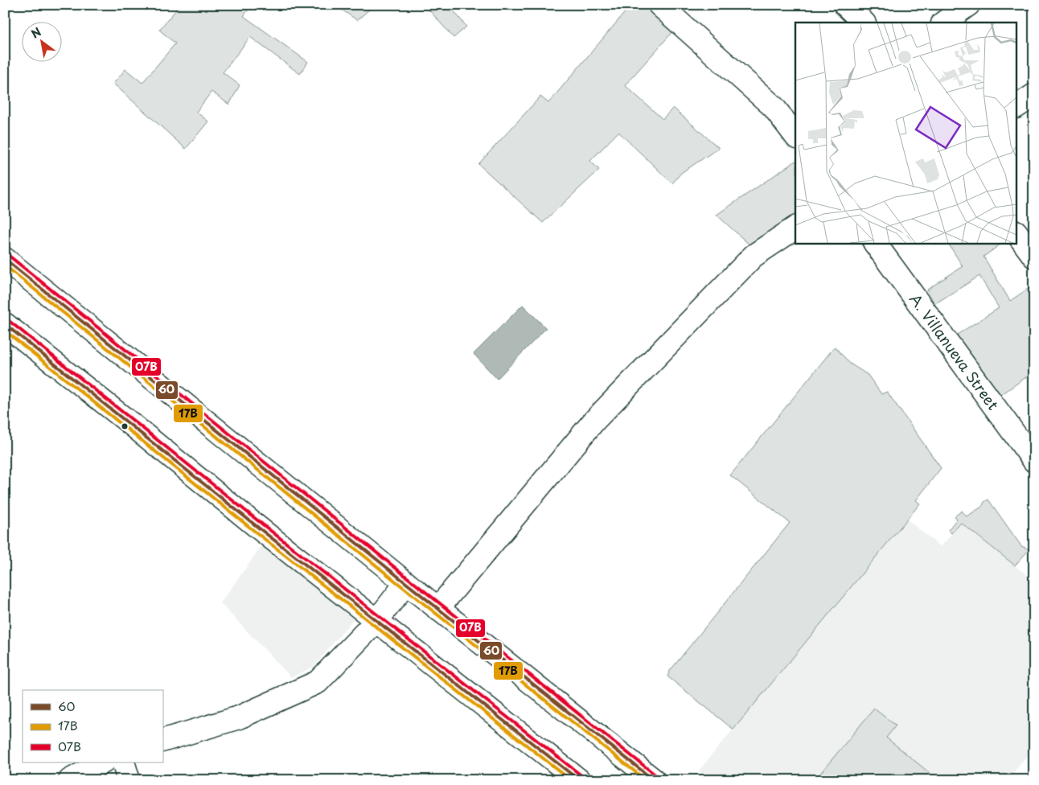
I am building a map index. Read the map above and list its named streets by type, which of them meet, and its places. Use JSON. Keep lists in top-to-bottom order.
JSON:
{
  "streets": {
    "main road": ["A. Villanueva Street"]
  },
  "lines": ["transit line 07B", "transit line 60", "transit line 17B"],
  "legend": ["60", "17B", "07B"],
  "north": "top left"
}
